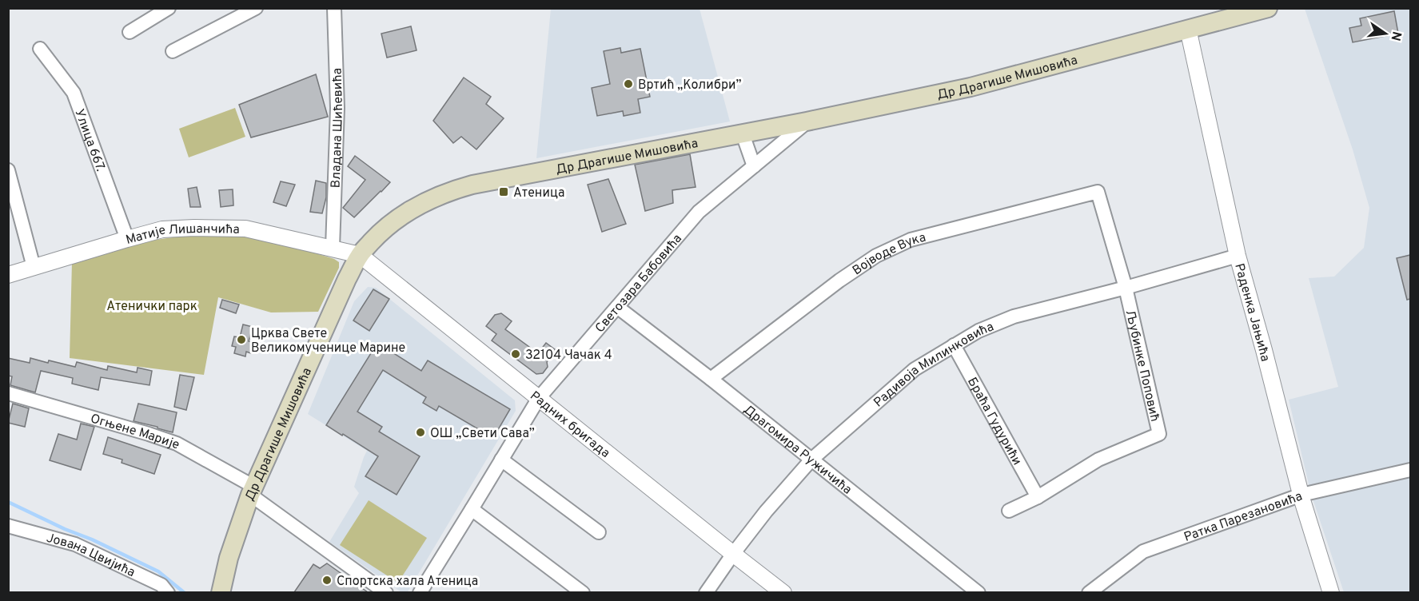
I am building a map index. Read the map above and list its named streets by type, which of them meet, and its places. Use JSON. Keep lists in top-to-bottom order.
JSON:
{
  "streets": {
    "main road": ["Др Драгише Мишовића"],
    "street": [
      "Владана Шићевића",
      "Улица 667.",
      "Матије Лишанчића",
      "Војводе Вука",
      "Светозара Бабовића",
      "Раденка Јањића",
      "Радивоја Милинковића",
      "Љубинке Поповић",
      "Браћа Гудурићи",
      "Радних бригада",
      "Огњене Марије",
      "Драгомира Ружичића",
      "Ратка Парезановића",
      "Јована Цвијића"
    ]
  },
  "crossings": [
    ["Др Драгише Мишовића", "Матије Лишанчића"],
    ["Др Драгише Мишовића", "Светозара Бабовића"],
    ["Др Драгише Мишовића", "Раденка Јањића"],
    ["Др Драгише Мишовића", "Радних бригада"],
    ["Др Драгише Мишовића", "Огњене Марије"],
    ["Владана Шићевића", "Матије Лишанчића"],
    ["Улица 667.", "Матије Лишанчића"],
    ["Матије Лишанчића", "Радних бригада"],
    ["Војводе Вука", "Љубинке Поповић"],
    ["Војводе Вука", "Драгомира Ружичића"],
    ["Светозара Бабовића", "Радних бригада"],
    ["Светозара Бабовића", "Драгомира Ружичића"],
    ["Раденка Јањића", "Радивоја Милинковића"],
    ["Раденка Јањића", "Ратка Парезановића"],
    ["Радивоја Милинковића", "Љубинке Поповић"],
    ["Радивоја Милинковића", "Браћа Гудурићи"],
    ["Радивоја Милинковића", "Радних бригада"],
    ["Радивоја Милинковића", "Драгомира Ружичића"],
    ["Љубинке Поповић", "Браћа Гудурићи"]
  ],
  "parks": ["Атенички парк"],
  "places": {
    "other": [
      "Вртић „Колибри”",
      "Црква Свете Великомученице Марине",
      "32104 Чачак 4",
      "ОШ „Свети Сава”",
      "Спортска хала Атеница"
    ],
    "transit": ["Атеница"]
  },
  "north": "right"
}
